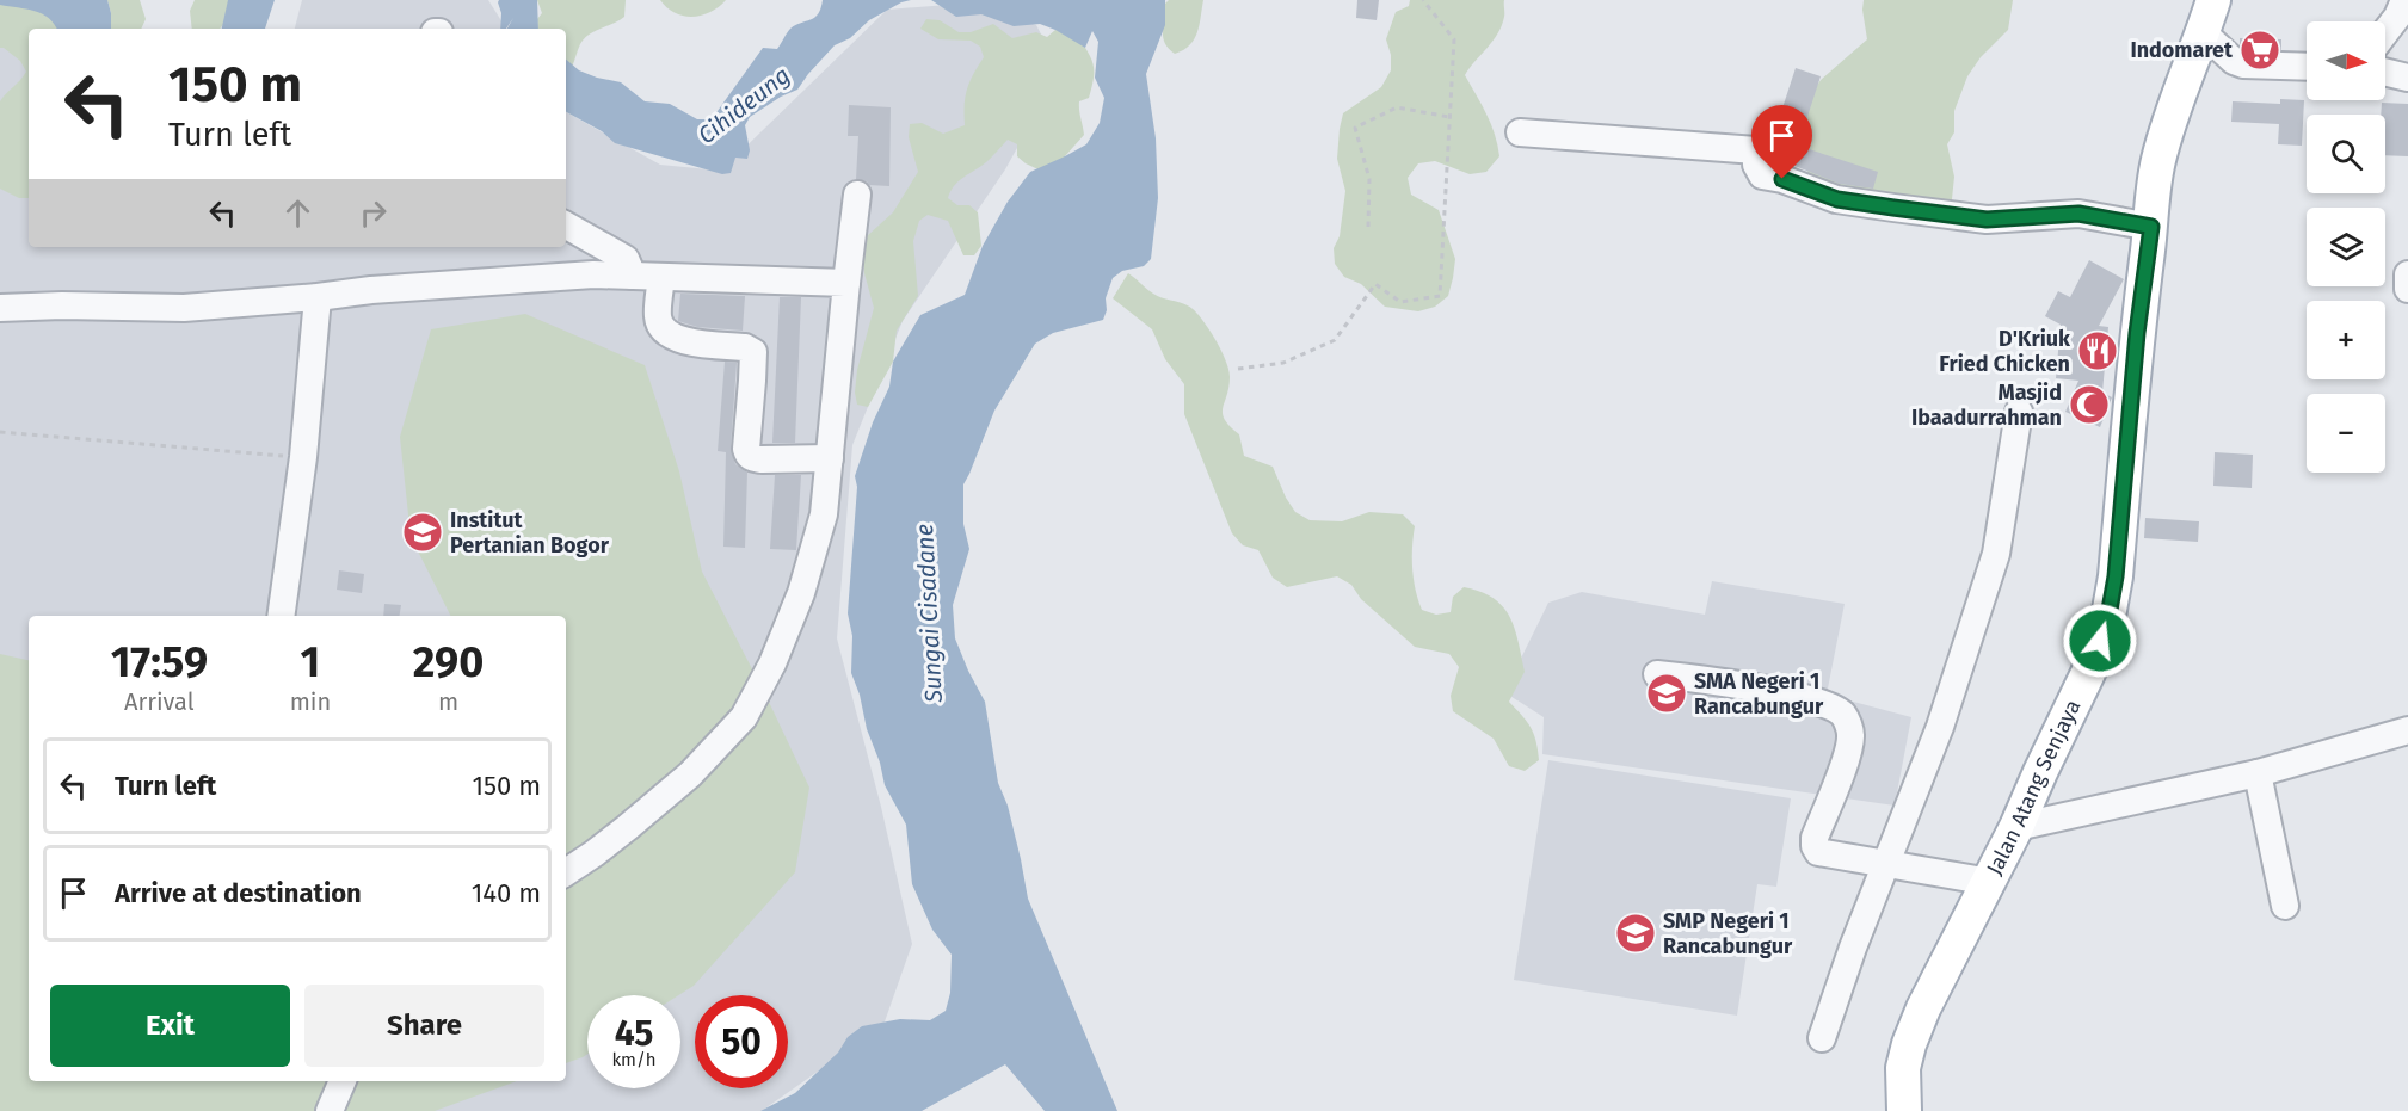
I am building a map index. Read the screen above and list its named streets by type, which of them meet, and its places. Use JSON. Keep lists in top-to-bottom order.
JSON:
{
  "streets": {
    "main road": ["Jalan Atang Senjaya"]
  },
  "water": ["Cihideung", "Sungai Cisadane"],
  "places": {
    "supermarket": ["Indomaret"],
    "restaurant": ["D'Kriuk Fried Chicken"],
    "mosque": ["Masjid Ibaadurrahman"],
    "school or university": ["Institut Pertanian Bogor", "SMA Negeri 1 Rancabungur", "SMP Negeri 1 Rancabungur"]
  },
  "north": "right",
  "page": {
    "map_buttons": ["+", "−"],
    "turn": ["150 m", "Turn left"],
    "eta": [
      "17:59",
      "Arrival",
      "1",
      "min",
      "290",
      "m"
    ],
    "list": [
      {
        "name": "Turn left",
        "value": "150 m"
      },
      {
        "name": "Arrive at destination",
        "value": "140 m"
      }
    ],
    "buttons": ["Exit", "Share"],
    "speed": "45 km/h",
    "limit": "50"
  }
}
